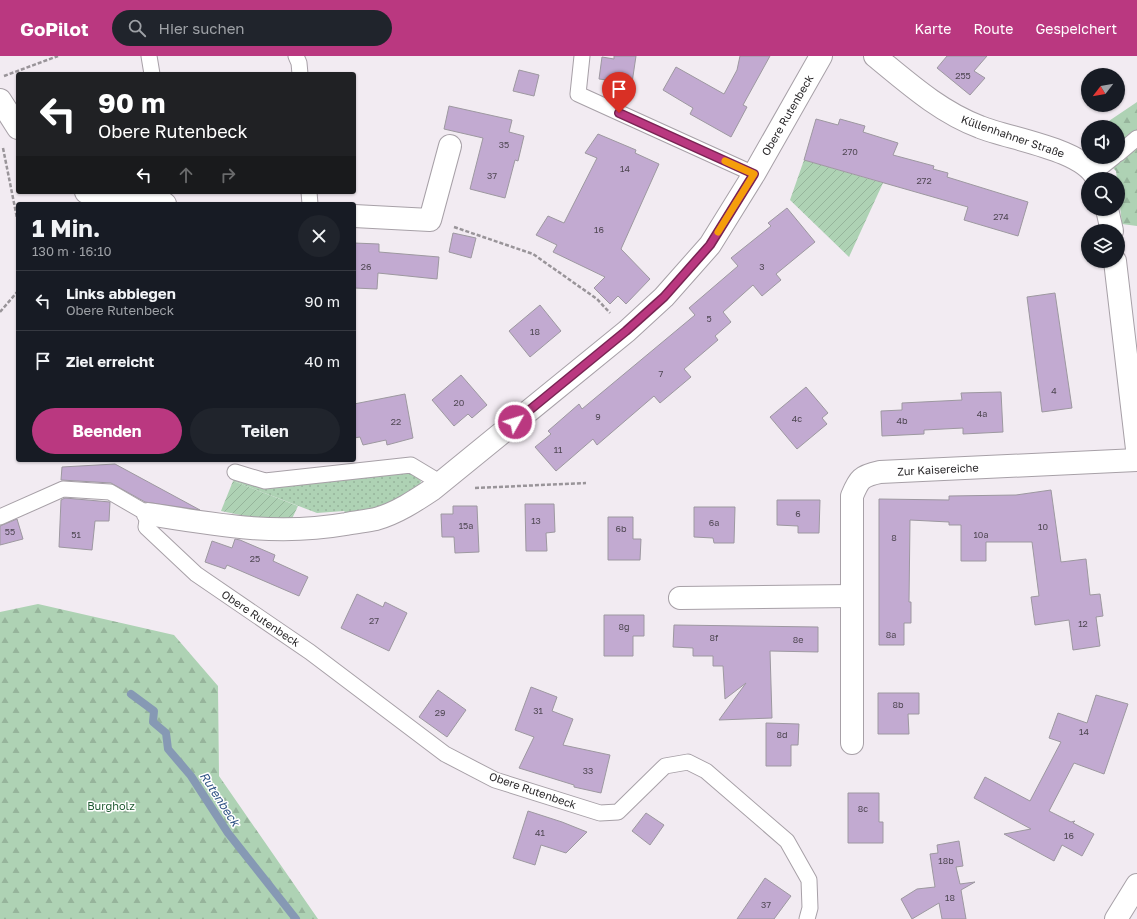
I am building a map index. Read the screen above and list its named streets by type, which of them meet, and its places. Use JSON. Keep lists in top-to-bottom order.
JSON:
{
  "streets": {
    "street": ["Obere Rutenbeck", "Küllenhahner Straße", "Zur Kaisereiche"]
  },
  "water": ["Rutenbeck"],
  "parks": ["Burgholz"],
  "house_numbers": [
    "255",
    "35",
    "270",
    "14",
    "37",
    "272",
    "274",
    "16",
    "26",
    "3",
    "5",
    "18",
    "7",
    "4",
    "20",
    "4a",
    "9",
    "4c",
    "4b",
    "22",
    "11",
    "6",
    "13",
    "6a",
    "15a",
    "10",
    "6b",
    "55",
    "51",
    "10a",
    "8",
    "25",
    "27",
    "12",
    "8g",
    "8a",
    "8f",
    "8e",
    "8b",
    "31",
    "29",
    "14",
    "8d",
    "33",
    "8c",
    "41",
    "16",
    "18b",
    "18",
    "37"
  ],
  "north": "bottom left",
  "page": {
    "header": "GoPilot",
    "search": "Hier suchen",
    "nav": ["Karte", "Route", "Gespeichert"],
    "turn": ["90 m", "Obere Rutenbeck"],
    "heading": ["1 Min.", "130 m · 16:10"],
    "list": [
      {
        "name": "Links abbiegen",
        "note": "Obere Rutenbeck",
        "value": "90 m"
      },
      {
        "name": "Ziel erreicht",
        "value": "40 m"
      }
    ],
    "buttons": ["Beenden", "Teilen"]
  }
}
